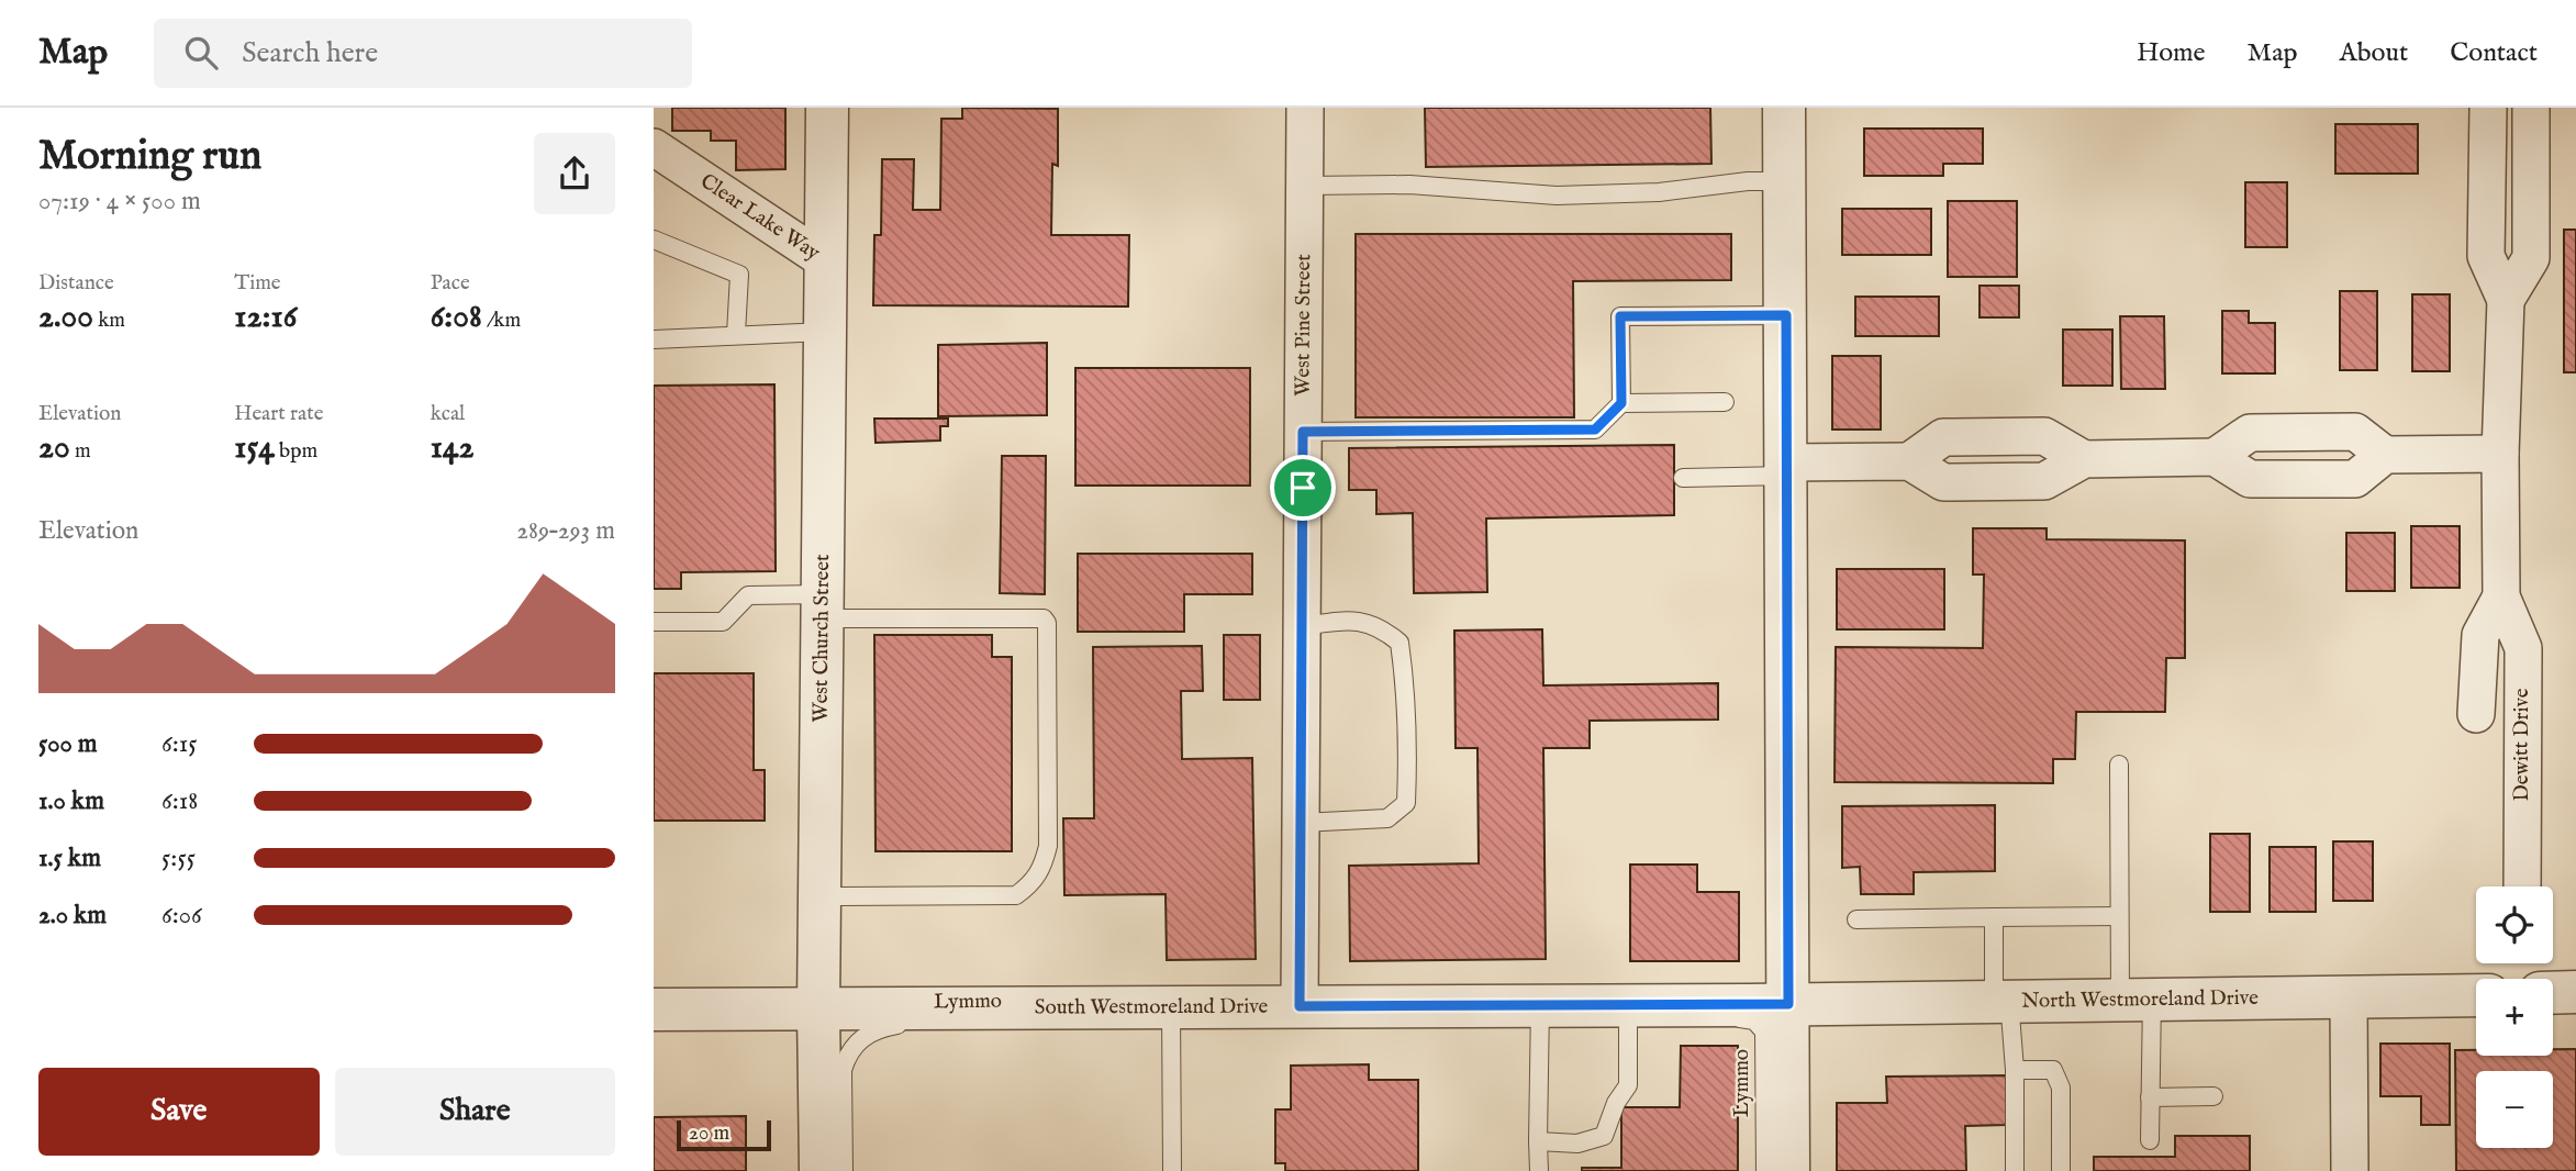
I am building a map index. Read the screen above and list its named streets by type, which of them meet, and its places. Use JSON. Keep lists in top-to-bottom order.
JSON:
{
  "streets": {
    "street": [
      "Clear Lake Way",
      "West Pine Street",
      "West Church Street",
      "Dewitt Drive",
      "North Westmoreland Drive",
      "South Westmoreland Drive"
    ],
    "lane": ["Lymmo"]
  },
  "crossings": [
    ["Clear Lake Way", "West Church Street"],
    ["West Pine Street", "South Westmoreland Drive"],
    ["West Church Street", "South Westmoreland Drive"],
    ["North Westmoreland Drive", "South Westmoreland Drive"],
    ["Lymmo", "South Westmoreland Drive"]
  ],
  "scale_bar": "20 m",
  "page": {
    "header": "Map",
    "search": "Search here",
    "nav": [
      "Home",
      "Map",
      "About",
      "Contact"
    ],
    "heading": ["Morning run", "07:19 · 4 × 500 m"],
    "stats": [
      ["Distance", "2.00 km"],
      ["Time", "12:16"],
      ["Pace", "6:08 /km"],
      ["Elevation", "20 m"],
      ["Heart rate", "154 bpm"],
      ["kcal", "142"]
    ],
    "chart": ["Elevation", "289–293 m"],
    "list": [
      {
        "name": "500 m",
        "note": "6:15"
      },
      {
        "name": "1.0 km",
        "note": "6:18"
      },
      {
        "name": "1.5 km",
        "note": "5:55"
      },
      {
        "name": "2.0 km",
        "note": "6:06"
      }
    ],
    "map_buttons": ["+", "−"],
    "buttons": ["Save", "Share"],
    "scale": "20 m"
  }
}
